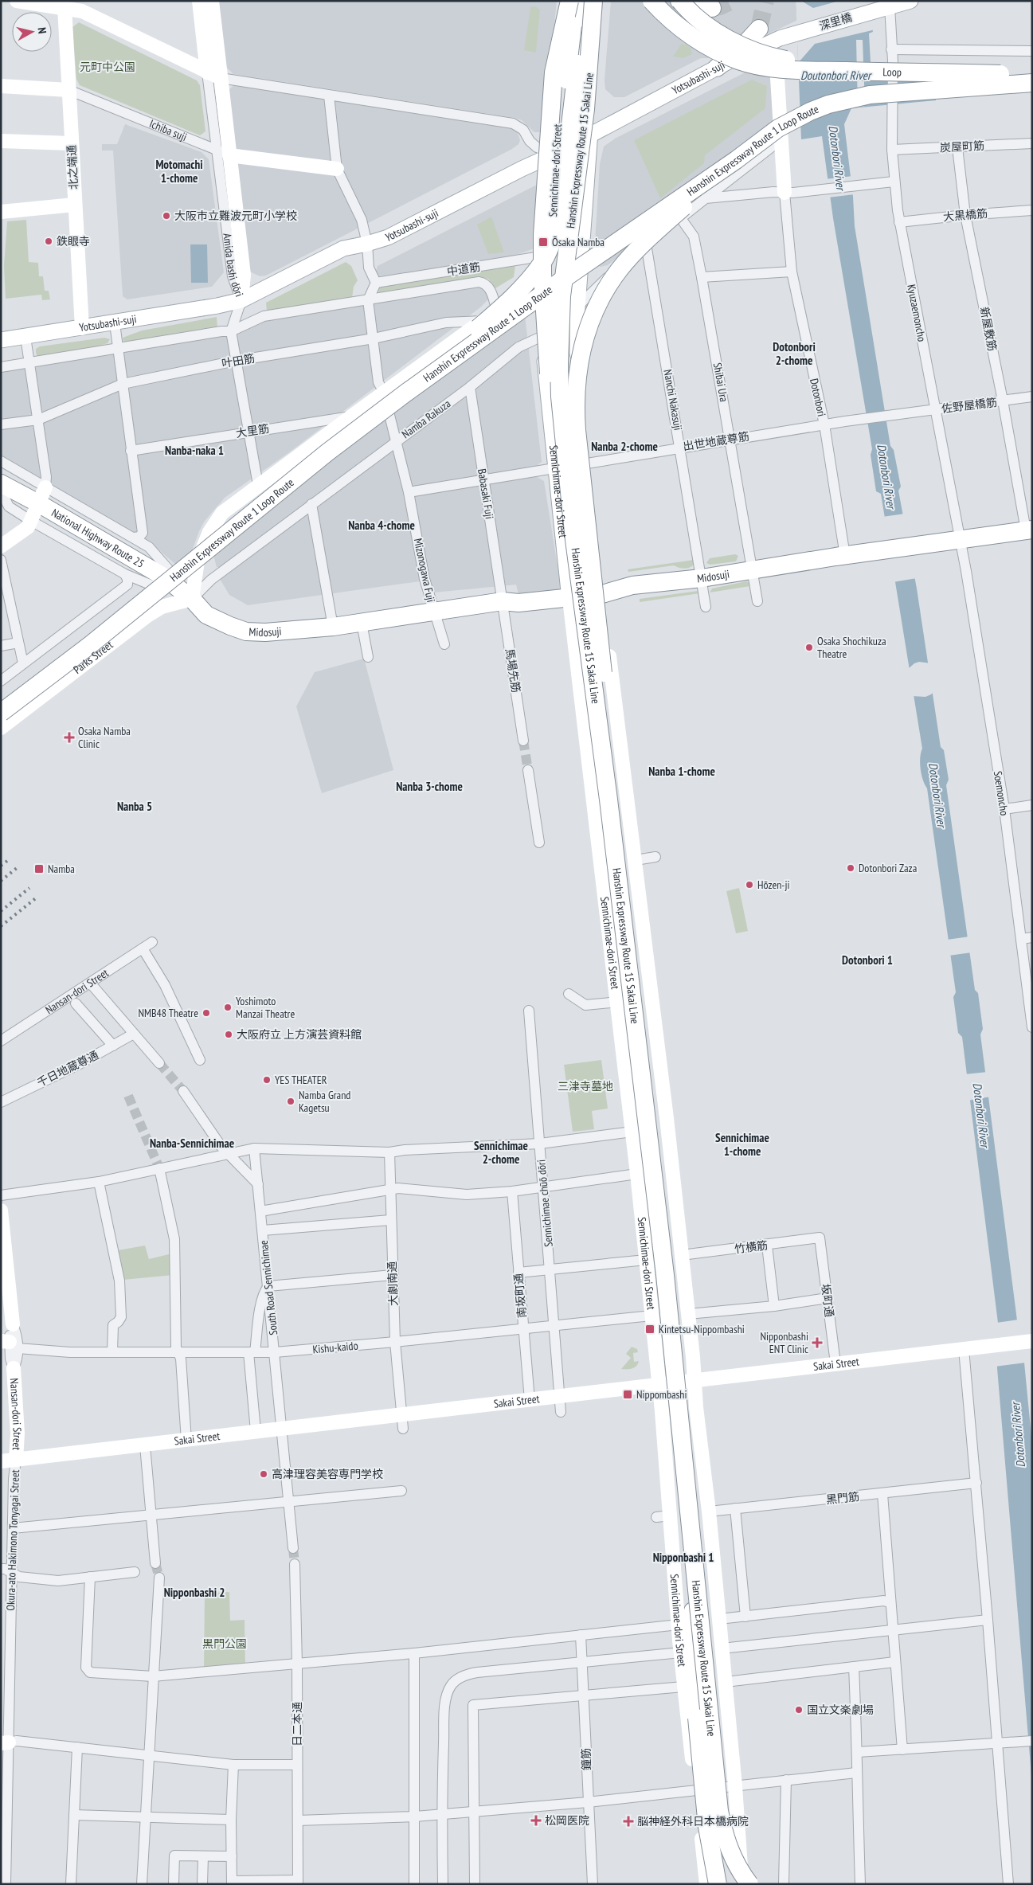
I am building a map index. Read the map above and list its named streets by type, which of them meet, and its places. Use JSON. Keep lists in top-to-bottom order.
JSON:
{
  "streets": {
    "highway": [
      "Loop",
      "Hanshin Expressway Route 15 Sakai Line",
      "Hanshin Expressway Route 1 Loop Route",
      "National Highway Route 25",
      "Midosuji"
    ],
    "main road": [
      "深里橋",
      "Yotsubashi-suji",
      "Ichiba suji",
      "北之端通",
      "Sennichimae-dori Street",
      "Amida bashi dōri",
      "Parks Street",
      "Nansan-dori Street",
      "Sakai Street"
    ],
    "street": [
      "炭屋町筋",
      "大黒橋筋",
      "中道筋",
      "Kyuzaemoncho",
      "新屋敷筋",
      "叶田筋",
      "Shibai Ura",
      "Dotonbori",
      "Nanchi Nakasuji",
      "佐野屋橋筋",
      "Namba Rakuza",
      "大里筋",
      "出世地蔵尊筋",
      "Babasaki Fuji",
      "Mizonogawa Fuji",
      "馬場先筋",
      "Soemoncho",
      "千日地蔵尊通",
      "Sennichimae chūō dōri",
      "竹横筋",
      "大劇南通",
      "South Road Sennichimae",
      "南坂町通",
      "坂町通",
      "Kishu-kaido",
      "黒門筋",
      "Okura-ato Hakimono Tonyagai Street",
      "日二本通",
      "鐘筋"
    ]
  },
  "crossings": [
    ["深里橋", "Kyuzaemoncho"],
    ["Yotsubashi-suji", "北之端通"],
    ["Yotsubashi-suji", "Sennichimae-dori Street"],
    ["Yotsubashi-suji", "Amida bashi dōri"],
    ["Ichiba suji", "北之端通"],
    ["Ichiba suji", "Amida bashi dōri"],
    ["炭屋町筋", "Kyuzaemoncho"],
    ["炭屋町筋", "新屋敷筋"],
    ["Sennichimae-dori Street", "中道筋"],
    ["Sennichimae-dori Street", "Namba Rakuza"],
    ["Sennichimae-dori Street", "Midosuji"],
    ["Sennichimae-dori Street", "Kishu-kaido"],
    ["Sennichimae-dori Street", "Sakai Street"],
    ["大黒橋筋", "Kyuzaemoncho"],
    ["大黒橋筋", "新屋敷筋"],
    ["中道筋", "Mizonogawa Fuji"],
    ["Kyuzaemoncho", "佐野屋橋筋"],
    ["Kyuzaemoncho", "Midosuji"],
    ["Kyuzaemoncho", "Soemoncho"],
    ["新屋敷筋", "佐野屋橋筋"],
    ["新屋敷筋", "Midosuji"],
    ["叶田筋", "Mizonogawa Fuji"],
    ["Shibai Ura", "出世地蔵尊筋"],
    ["Shibai Ura", "Midosuji"],
    ["Dotonbori", "出世地蔵尊筋"],
    ["Dotonbori", "Midosuji"],
    ["Nanchi Nakasuji", "出世地蔵尊筋"],
    ["Nanchi Nakasuji", "Midosuji"],
    ["佐野屋橋筋", "出世地蔵尊筋"],
    ["Namba Rakuza", "Babasaki Fuji"],
    ["Namba Rakuza", "National Highway Route 25"],
    ["Namba Rakuza", "Mizonogawa Fuji"],
    ["Namba Rakuza", "Midosuji"],
    ["Namba Rakuza", "Parks Street"],
    ["Babasaki Fuji", "Midosuji"],
    ["Babasaki Fuji", "馬場先筋"],
    ["National Highway Route 25", "Midosuji"],
    ["National Highway Route 25", "Parks Street"],
    ["Mizonogawa Fuji", "Midosuji"],
    ["Midosuji", "Parks Street"],
    ["Midosuji", "馬場先筋"],
    ["Midosuji", "Soemoncho"],
    ["Nansan-dori Street", "Sakai Street"],
    ["Nansan-dori Street", "Okura-ato Hakimono Tonyagai Street"],
    ["Sennichimae chūō dōri", "Kishu-kaido"],
    ["Sennichimae chūō dōri", "Sakai Street"],
    ["竹横筋", "坂町通"],
    ["大劇南通", "Kishu-kaido"],
    ["大劇南通", "Sakai Street"],
    ["South Road Sennichimae", "Kishu-kaido"],
    ["South Road Sennichimae", "Sakai Street"],
    ["南坂町通", "Kishu-kaido"],
    ["南坂町通", "Sakai Street"],
    ["坂町通", "Sakai Street"],
    ["Sakai Street", "Okura-ato Hakimono Tonyagai Street"]
  ],
  "districts": [
    "Motomachi 1-chome",
    "Dotonbori 2-chome",
    "Nanba 2-chome",
    "Nanba-naka 1",
    "Nanba 4-chome",
    "Nanba 1-chome",
    "Nanba 3-chome",
    "Nanba 5",
    "Dotonbori 1",
    "Sennichimae 1-chome",
    "Nanba-Sennichimae",
    "Sennichimae 2-chome",
    "Nipponbashi 1",
    "Nipponbashi 2"
  ],
  "water": ["Doutonbori River", "Dotonbori River"],
  "parks": ["元町中公園", "三津寺墓地", "黒門公園"],
  "places": {
    "other": [
      "大阪市立難波元町小学校",
      "鉄眼寺",
      "Osaka Shochikuza Theatre",
      "Dotonbori Zaza",
      "Hōzen-ji",
      "Yoshimoto Manzai Theatre",
      "NMB48 Theatre",
      "大阪府立 上方演芸資料館",
      "YES THEATER",
      "Namba Grand Kagetsu",
      "高津理容美容専門学校",
      "国立文楽劇場"
    ],
    "transit": [
      "Ōsaka Namba",
      "Namba",
      "Kintetsu-Nippombashi",
      "Nippombashi"
    ],
    "health": [
      "Osaka Namba Clinic",
      "Nipponbashi ENT Clinic",
      "松岡医院",
      "脳神経外科日本橋病院"
    ]
  },
  "north": "right"
}
